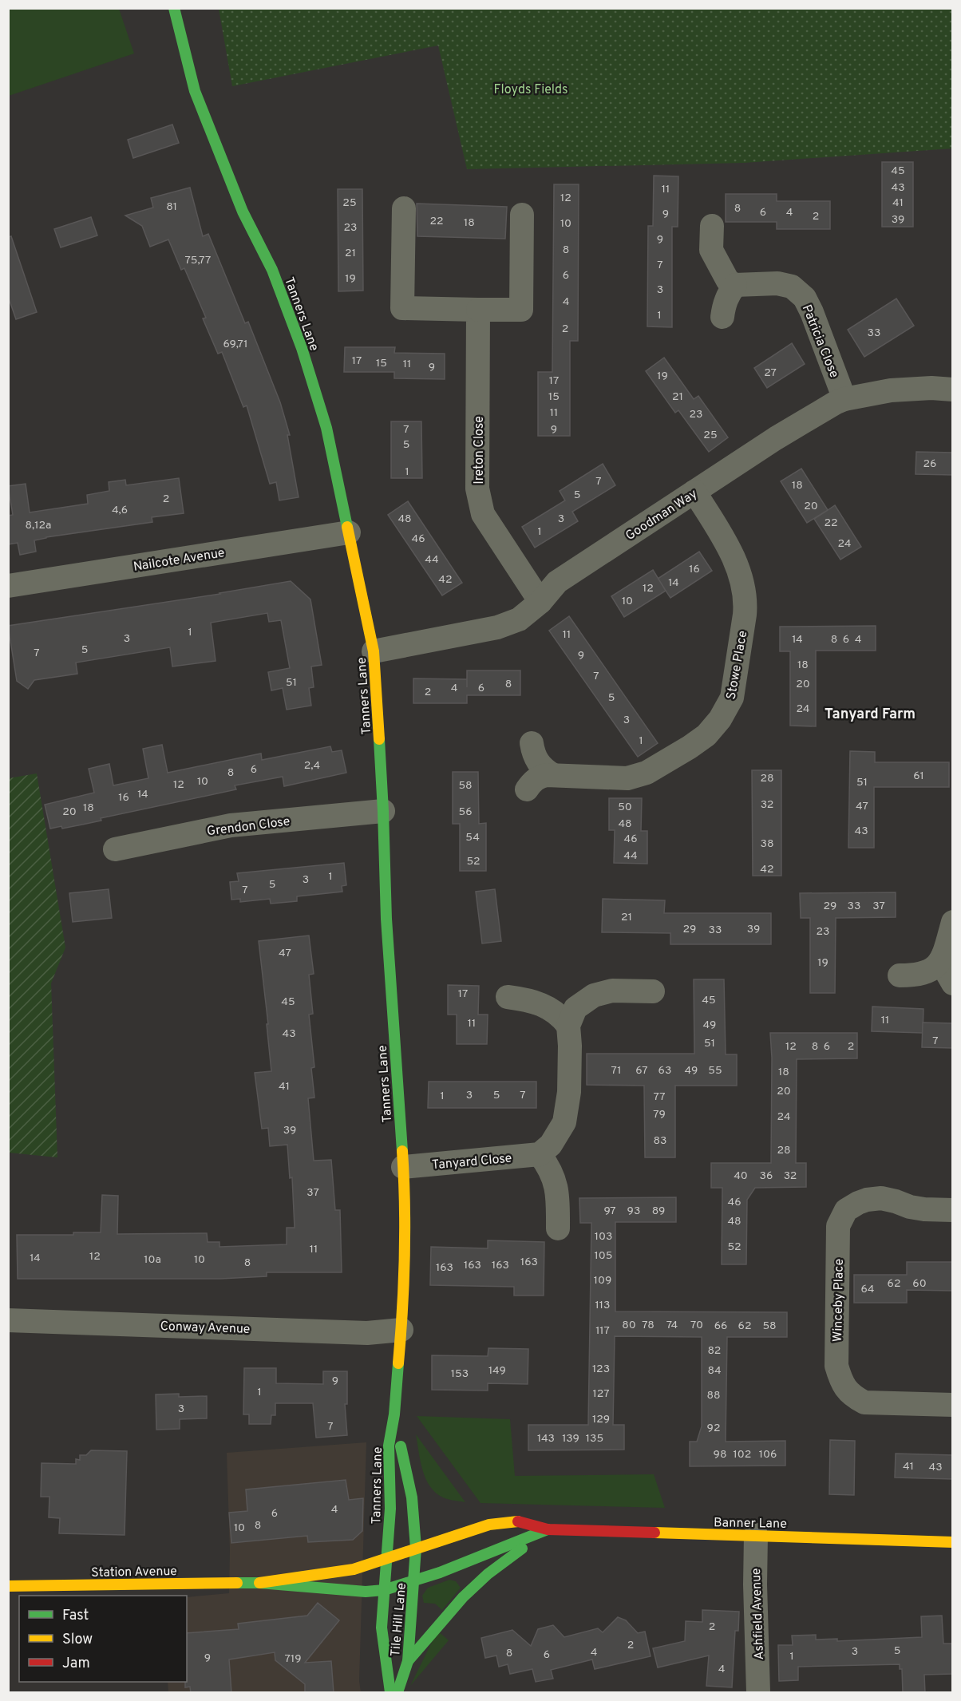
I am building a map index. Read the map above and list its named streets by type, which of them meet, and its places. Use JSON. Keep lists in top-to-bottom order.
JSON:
{
  "streets": {
    "main road": [
      "Tanners Lane",
      "Banner Lane",
      "Station Avenue",
      "Tile Hill Lane"
    ],
    "street": [
      "Patricia Close",
      "Ireton Close",
      "Goodman Way",
      "Nailcote Avenue",
      "Stowe Place",
      "Grendon Close",
      "Tanyard Close",
      "Winceby Place",
      "Conway Avenue",
      "Ashfield Avenue"
    ]
  },
  "crossings": [
    ["Tanners Lane", "Goodman Way"],
    ["Tanners Lane", "Nailcote Avenue"],
    ["Tanners Lane", "Grendon Close"],
    ["Tanners Lane", "Tanyard Close"],
    ["Tanners Lane", "Conway Avenue"],
    ["Tanners Lane", "Banner Lane"],
    ["Tanners Lane", "Station Avenue"],
    ["Tanners Lane", "Tile Hill Lane"],
    ["Patricia Close", "Goodman Way"],
    ["Ireton Close", "Goodman Way"],
    ["Goodman Way", "Stowe Place"],
    ["Banner Lane", "Station Avenue"],
    ["Banner Lane", "Ashfield Avenue"],
    ["Banner Lane", "Tile Hill Lane"],
    ["Station Avenue", "Tile Hill Lane"]
  ],
  "districts": ["Tanyard Farm"],
  "parks": ["Floyds Fields"],
  "house_numbers": [
    "45",
    "43",
    "11",
    "12",
    "25",
    "41",
    "81",
    "8",
    "6",
    "4",
    "9",
    "2",
    "39",
    "22",
    "18",
    "10",
    "23",
    "9",
    "8",
    "21",
    "75,77",
    "7",
    "6",
    "19",
    "3",
    "4",
    "1",
    "2",
    "33",
    "69,71",
    "17",
    "15",
    "11",
    "9",
    "27",
    "19",
    "17",
    "15",
    "21",
    "11",
    "23",
    "7",
    "9",
    "25",
    "5",
    "26",
    "1",
    "7",
    "18",
    "5",
    "2",
    "20",
    "4,6",
    "48",
    "3",
    "22",
    "8,12a",
    "1",
    "46",
    "24",
    "44",
    "16",
    "42",
    "14",
    "12",
    "10",
    "1",
    "11",
    "3",
    "14",
    "8",
    "6",
    "4",
    "5",
    "7",
    "9",
    "18",
    "7",
    "51",
    "8",
    "20",
    "4",
    "6",
    "2",
    "5",
    "24",
    "3",
    "1",
    "2,4",
    "6",
    "8",
    "61",
    "28",
    "10",
    "51",
    "12",
    "58",
    "14",
    "16",
    "32",
    "47",
    "50",
    "18",
    "20",
    "56",
    "48",
    "43",
    "54",
    "46",
    "38",
    "44",
    "52",
    "42",
    "1",
    "3",
    "5",
    "7",
    "29",
    "33",
    "37",
    "21",
    "29",
    "39",
    "33",
    "23",
    "47",
    "19",
    "17",
    "45",
    "45",
    "11",
    "11",
    "49",
    "43",
    "7",
    "51",
    "12",
    "8",
    "6",
    "2",
    "71",
    "67",
    "63",
    "49",
    "55",
    "18",
    "41",
    "20",
    "3",
    "5",
    "7",
    "1",
    "77",
    "79",
    "24",
    "39",
    "83",
    "28",
    "40",
    "36",
    "32",
    "37",
    "46",
    "97",
    "93",
    "89",
    "48",
    "103",
    "52",
    "11",
    "105",
    "12",
    "14",
    "10a",
    "10",
    "163",
    "8",
    "163",
    "163",
    "163",
    "109",
    "62",
    "60",
    "64",
    "113",
    "80",
    "78",
    "74",
    "70",
    "66",
    "62",
    "58",
    "117",
    "82",
    "123",
    "149",
    "84",
    "153",
    "9",
    "1",
    "127",
    "88",
    "3",
    "129",
    "7",
    "92",
    "143",
    "139",
    "135",
    "98",
    "102",
    "106",
    "41",
    "43",
    "4",
    "6",
    "8",
    "10",
    "2",
    "2",
    "5",
    "3",
    "4",
    "8",
    "6",
    "1",
    "9",
    "719",
    "4"
  ],
  "legend": ["Fast", "Slow", "Jam"]
}
